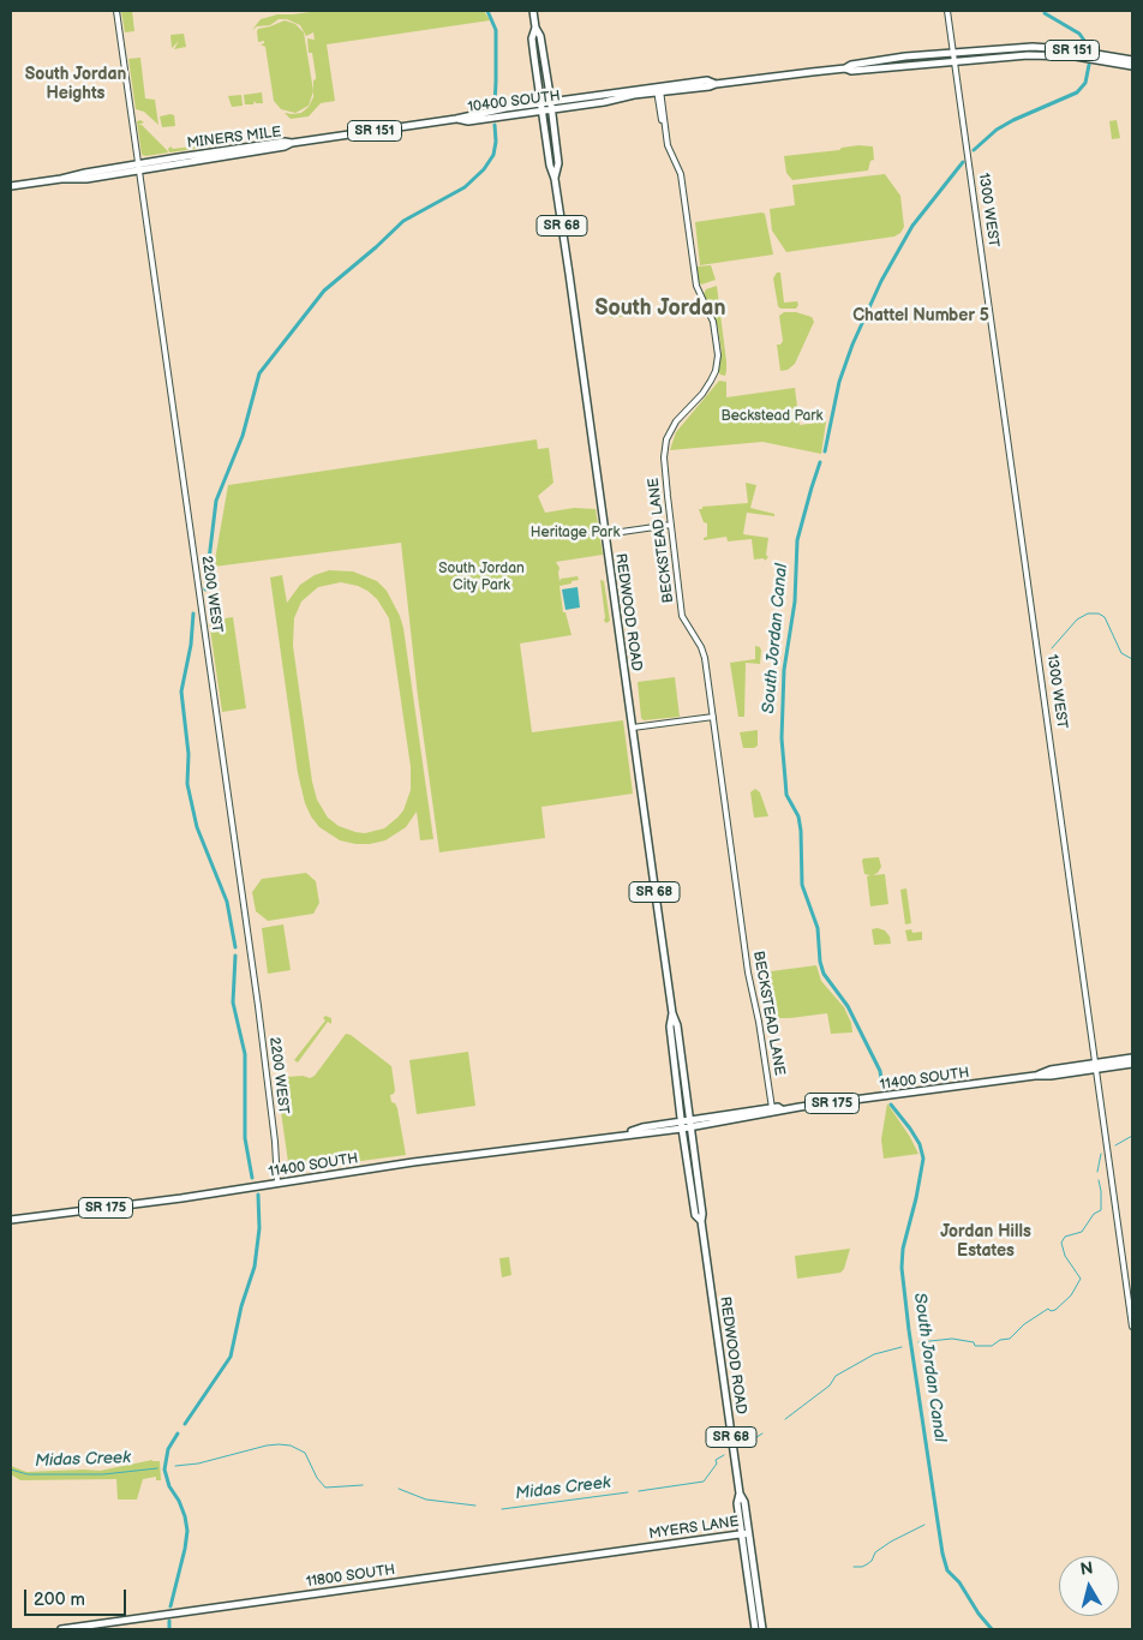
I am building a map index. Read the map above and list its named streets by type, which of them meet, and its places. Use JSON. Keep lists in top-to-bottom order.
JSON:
{
  "streets": {
    "main road": [
      "SR 151",
      "10400 SOUTH",
      "MINERS MILE",
      "SR 68",
      "REDWOOD ROAD",
      "11400 SOUTH",
      "SR 175",
      "MYERS LANE",
      "11800 SOUTH"
    ],
    "street": ["1300 WEST", "BECKSTEAD LANE", "2200 WEST"]
  },
  "crossings": [
    ["SR 151", "10400 SOUTH"],
    ["SR 151", "MINERS MILE"],
    ["SR 151", "1300 WEST"],
    ["SR 151", "2200 WEST"],
    ["10400 SOUTH", "MINERS MILE"],
    ["10400 SOUTH", "BECKSTEAD LANE"],
    ["10400 SOUTH", "REDWOOD ROAD"],
    ["MINERS MILE", "2200 WEST"],
    ["1300 WEST", "11400 SOUTH"],
    ["BECKSTEAD LANE", "11400 SOUTH"],
    ["2200 WEST", "11400 SOUTH"],
    ["REDWOOD ROAD", "11400 SOUTH"],
    ["REDWOOD ROAD", "MYERS LANE"],
    ["MYERS LANE", "11800 SOUTH"]
  ],
  "districts": [
    "South Jordan Heights",
    "South Jordan",
    "Chattel Number 5",
    "Jordan Hills Estates"
  ],
  "water": ["South Jordan Canal", "Midas Creek"],
  "parks": ["Beckstead Park", "Heritage Park", "South Jordan City Park"],
  "scale_bar": "200 m",
  "north": "top"
}
